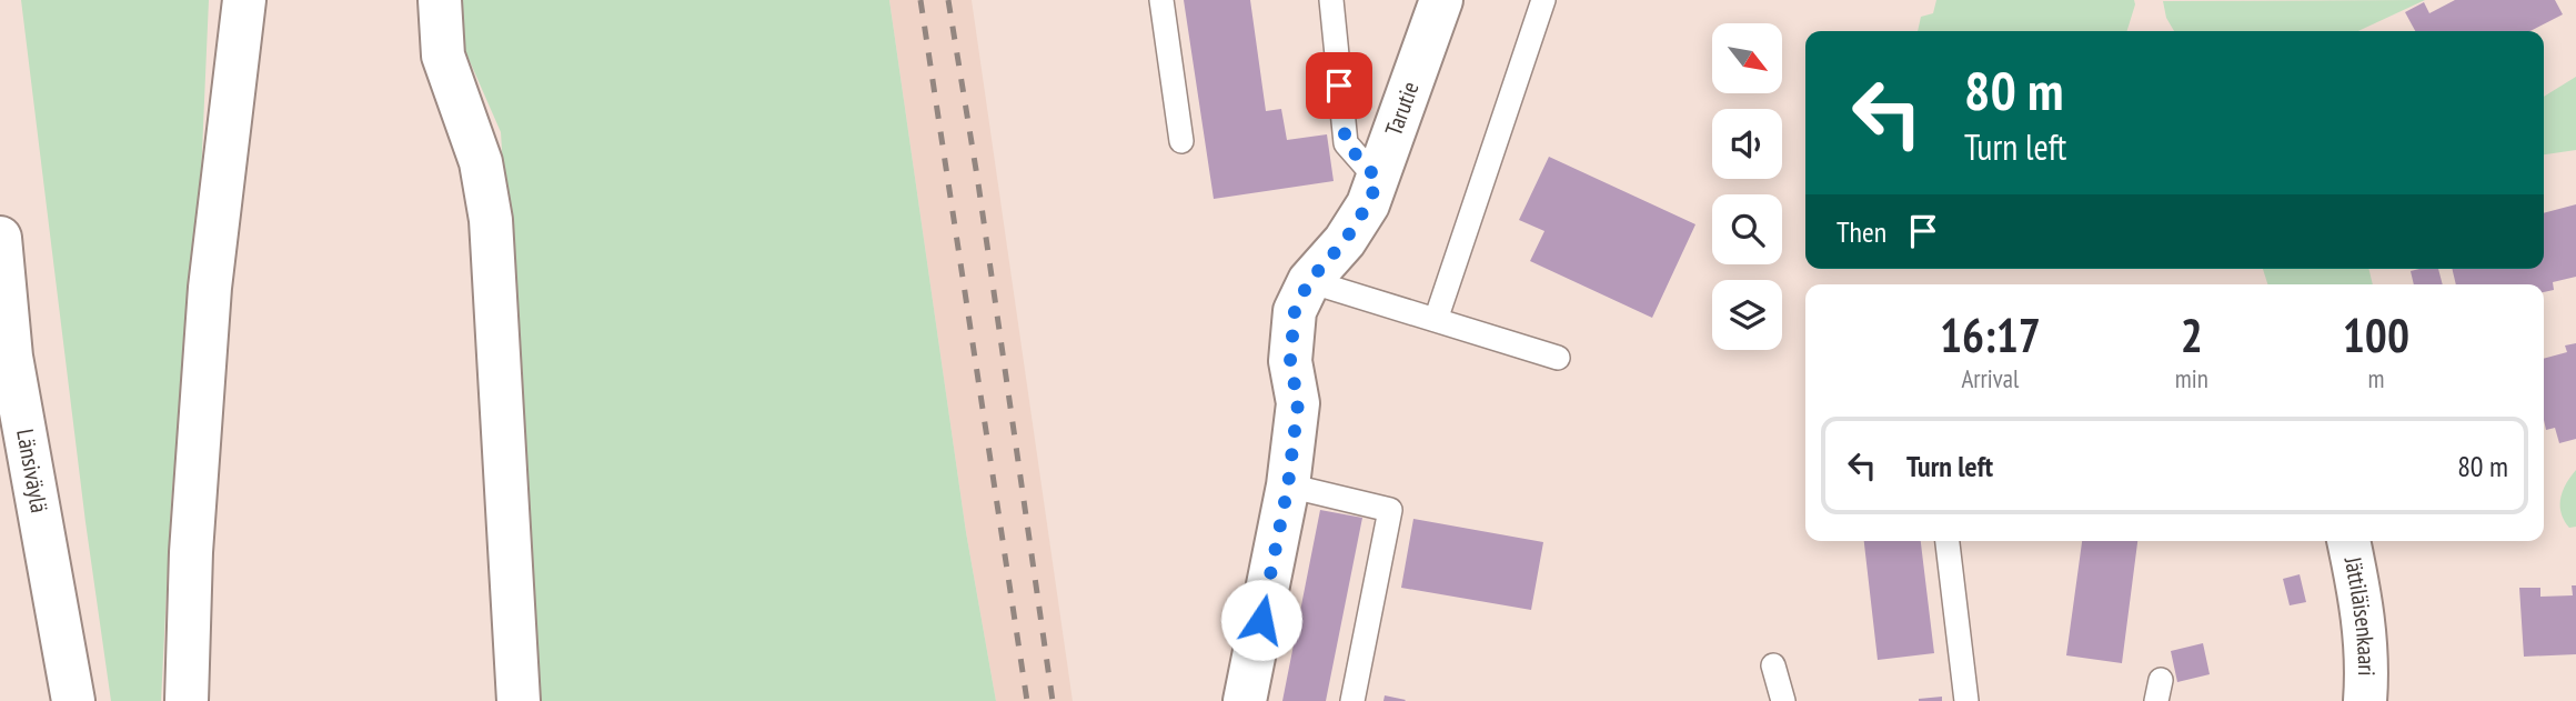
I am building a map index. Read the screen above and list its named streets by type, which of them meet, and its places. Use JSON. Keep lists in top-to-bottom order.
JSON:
{
  "streets": {
    "main road": ["Tarutie", "Länsiväylä", "Jättiläisenkaari"]
  },
  "north": "bottom right",
  "page": {
    "turn": ["80 m", "Turn left"],
    "then": "Then",
    "eta": [
      "16:17",
      "Arrival",
      "2",
      "min",
      "100",
      "m"
    ],
    "list": [
      {
        "name": "Turn left",
        "value": "80 m"
      }
    ]
  }
}
